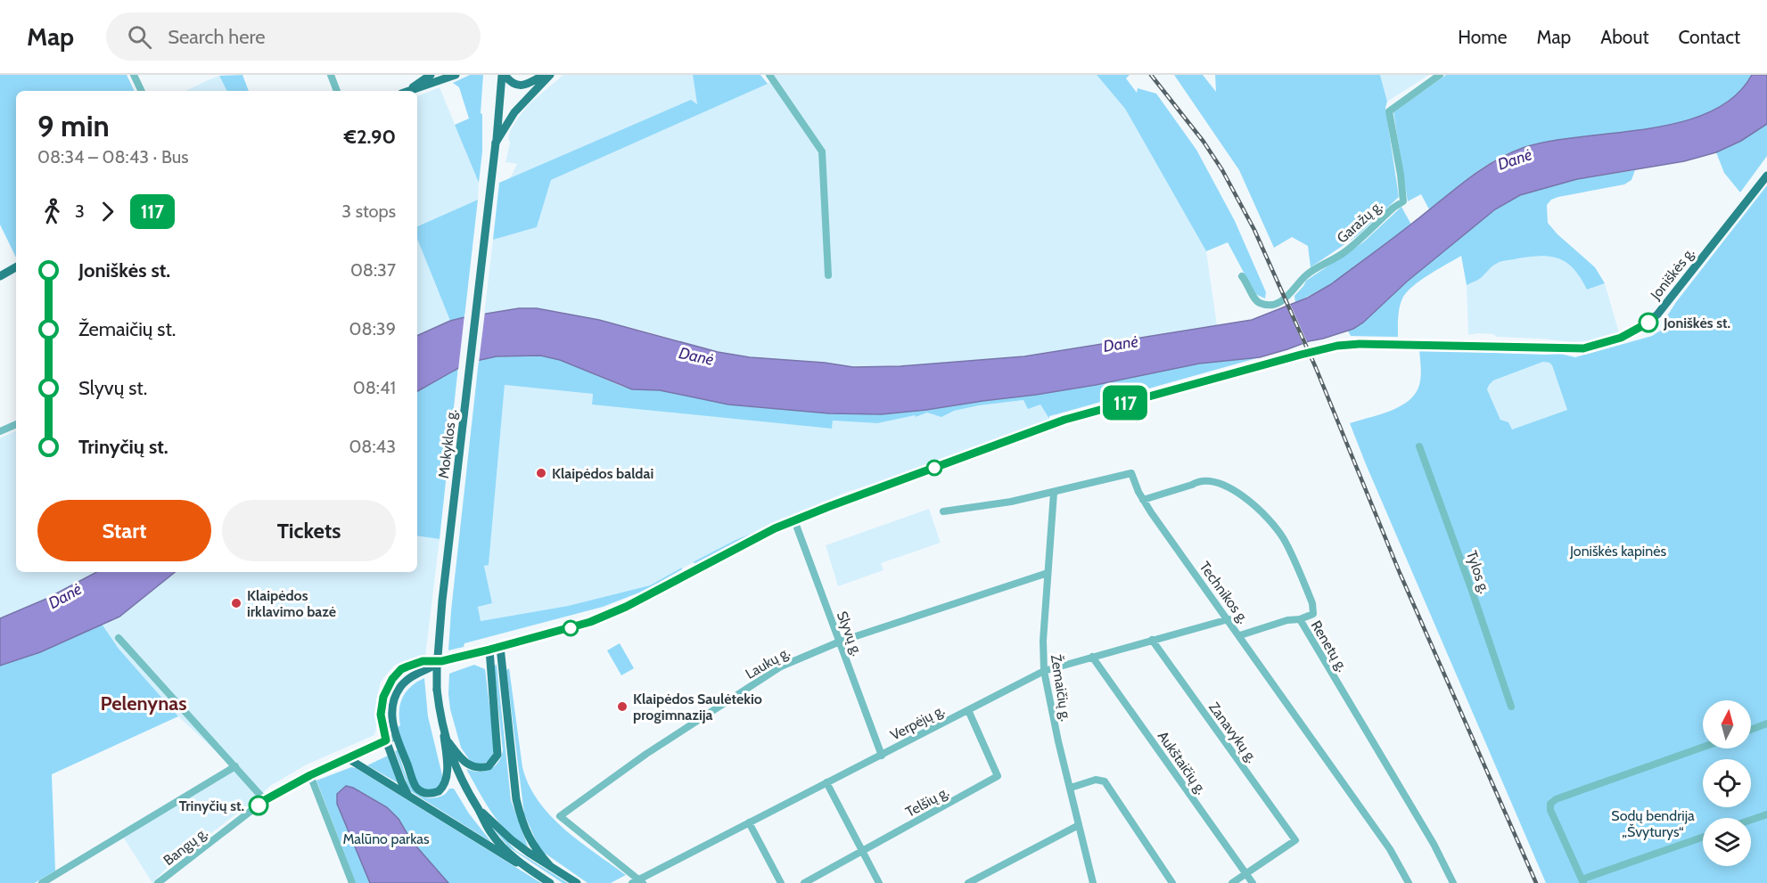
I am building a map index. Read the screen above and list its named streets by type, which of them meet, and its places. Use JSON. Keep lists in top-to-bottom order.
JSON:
{
  "streets": {
    "main road": ["Joniškės g.", "Mokyklos g."],
    "street": [
      "Garažų g.",
      "Tylos g.",
      "Technikos g.",
      "Slyvų g.",
      "Renetų g.",
      "Laukų g.",
      "Žemaičių g.",
      "Verpėjų g.",
      "Zanavykų g.",
      "Aukštaičių g.",
      "Telšių g.",
      "Bangų g."
    ]
  },
  "crossings": [
    ["Joniškės g.", "Mokyklos g."],
    ["Joniškės g.", "Slyvų g."],
    ["Joniškės g.", "Bangų g."],
    ["Technikos g.", "Renetų g."],
    ["Technikos g.", "Žemaičių g."],
    ["Technikos g.", "Verpėjų g."],
    ["Slyvų g.", "Laukų g."],
    ["Slyvų g.", "Verpėjų g."],
    ["Laukų g.", "Žemaičių g."],
    ["Laukų g.", "Verpėjų g."],
    ["Žemaičių g.", "Verpėjų g."],
    ["Verpėjų g.", "Zanavykų g."],
    ["Verpėjų g.", "Aukštaičių g."],
    ["Verpėjų g.", "Telšių g."],
    ["Zanavykų g.", "Aukštaičių g."]
  ],
  "districts": ["Pelenynas"],
  "water": ["Danė"],
  "parks": ["Joniškės kapinės", "Sodų bendrija „Švyturys“", "Malūno parkas"],
  "places": [
    "Joniškės st.",
    "Klaipėdos baldai",
    "Klaipėdos irklavimo bazė",
    "Klaipėdos Saulėtekio progimnazija",
    "Trinyčių st."
  ],
  "lines": ["bus line 117"],
  "north": "top",
  "page": {
    "header": "Map",
    "search": "Search here",
    "nav": [
      "Home",
      "Map",
      "About",
      "Contact"
    ],
    "on_map": "117",
    "heading": ["9 min", "08:34 – 08:43 · Bus", "€2.90"],
    "legs": ["3", "117", "3 stops"],
    "list": [
      {
        "name": "Joniškės st.",
        "value": "08:37"
      },
      {
        "name": "Žemaičių st.",
        "value": "08:39"
      },
      {
        "name": "Slyvų st.",
        "value": "08:41"
      },
      {
        "name": "Trinyčių st.",
        "value": "08:43"
      }
    ],
    "buttons": ["Start", "Tickets"]
  }
}
